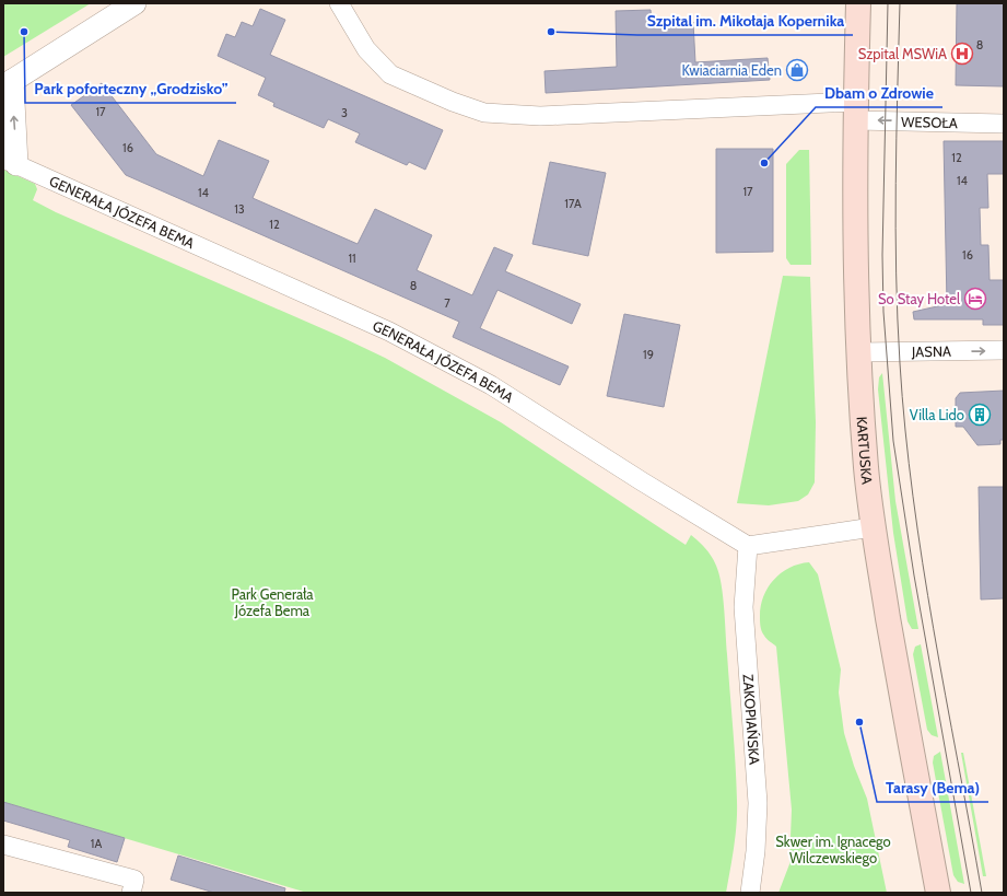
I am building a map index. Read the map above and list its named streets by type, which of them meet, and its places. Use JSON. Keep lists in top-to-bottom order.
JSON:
{
  "streets": {
    "main road": ["KARTUSKA"],
    "street": [
      "WESOŁA",
      "GENERAŁA JÓZEFA BEMA",
      "JASNA",
      "ZAKOPIAŃSKA"
    ]
  },
  "crossings": [
    ["WESOŁA", "KARTUSKA"],
    ["GENERAŁA JÓZEFA BEMA", "ZAKOPIAŃSKA"],
    ["JASNA", "KARTUSKA"]
  ],
  "one_way": ["JASNA"],
  "parks": ["Park Generała Józefa Bema", "Skwer im. Ignacego Wilczewskiego"],
  "places": {
    "other": [
      "Park poforteczny „Grodzisko”",
      "Szpital im. Mikołaja Kopernika",
      "Dbam o Zdrowie",
      "Tarasy (Bema)"
    ],
    "hospital": ["Szpital MSWiA"],
    "shop": ["Kwiaciarnia Eden"],
    "hotel": ["So Stay Hotel"],
    "building": ["Villa Lido"]
  },
  "house_numbers": [
    "8",
    "17",
    "3",
    "16",
    "12",
    "14",
    "17",
    "14",
    "17A",
    "13",
    "12",
    "16",
    "11",
    "8",
    "7",
    "19",
    "1A"
  ]
}
